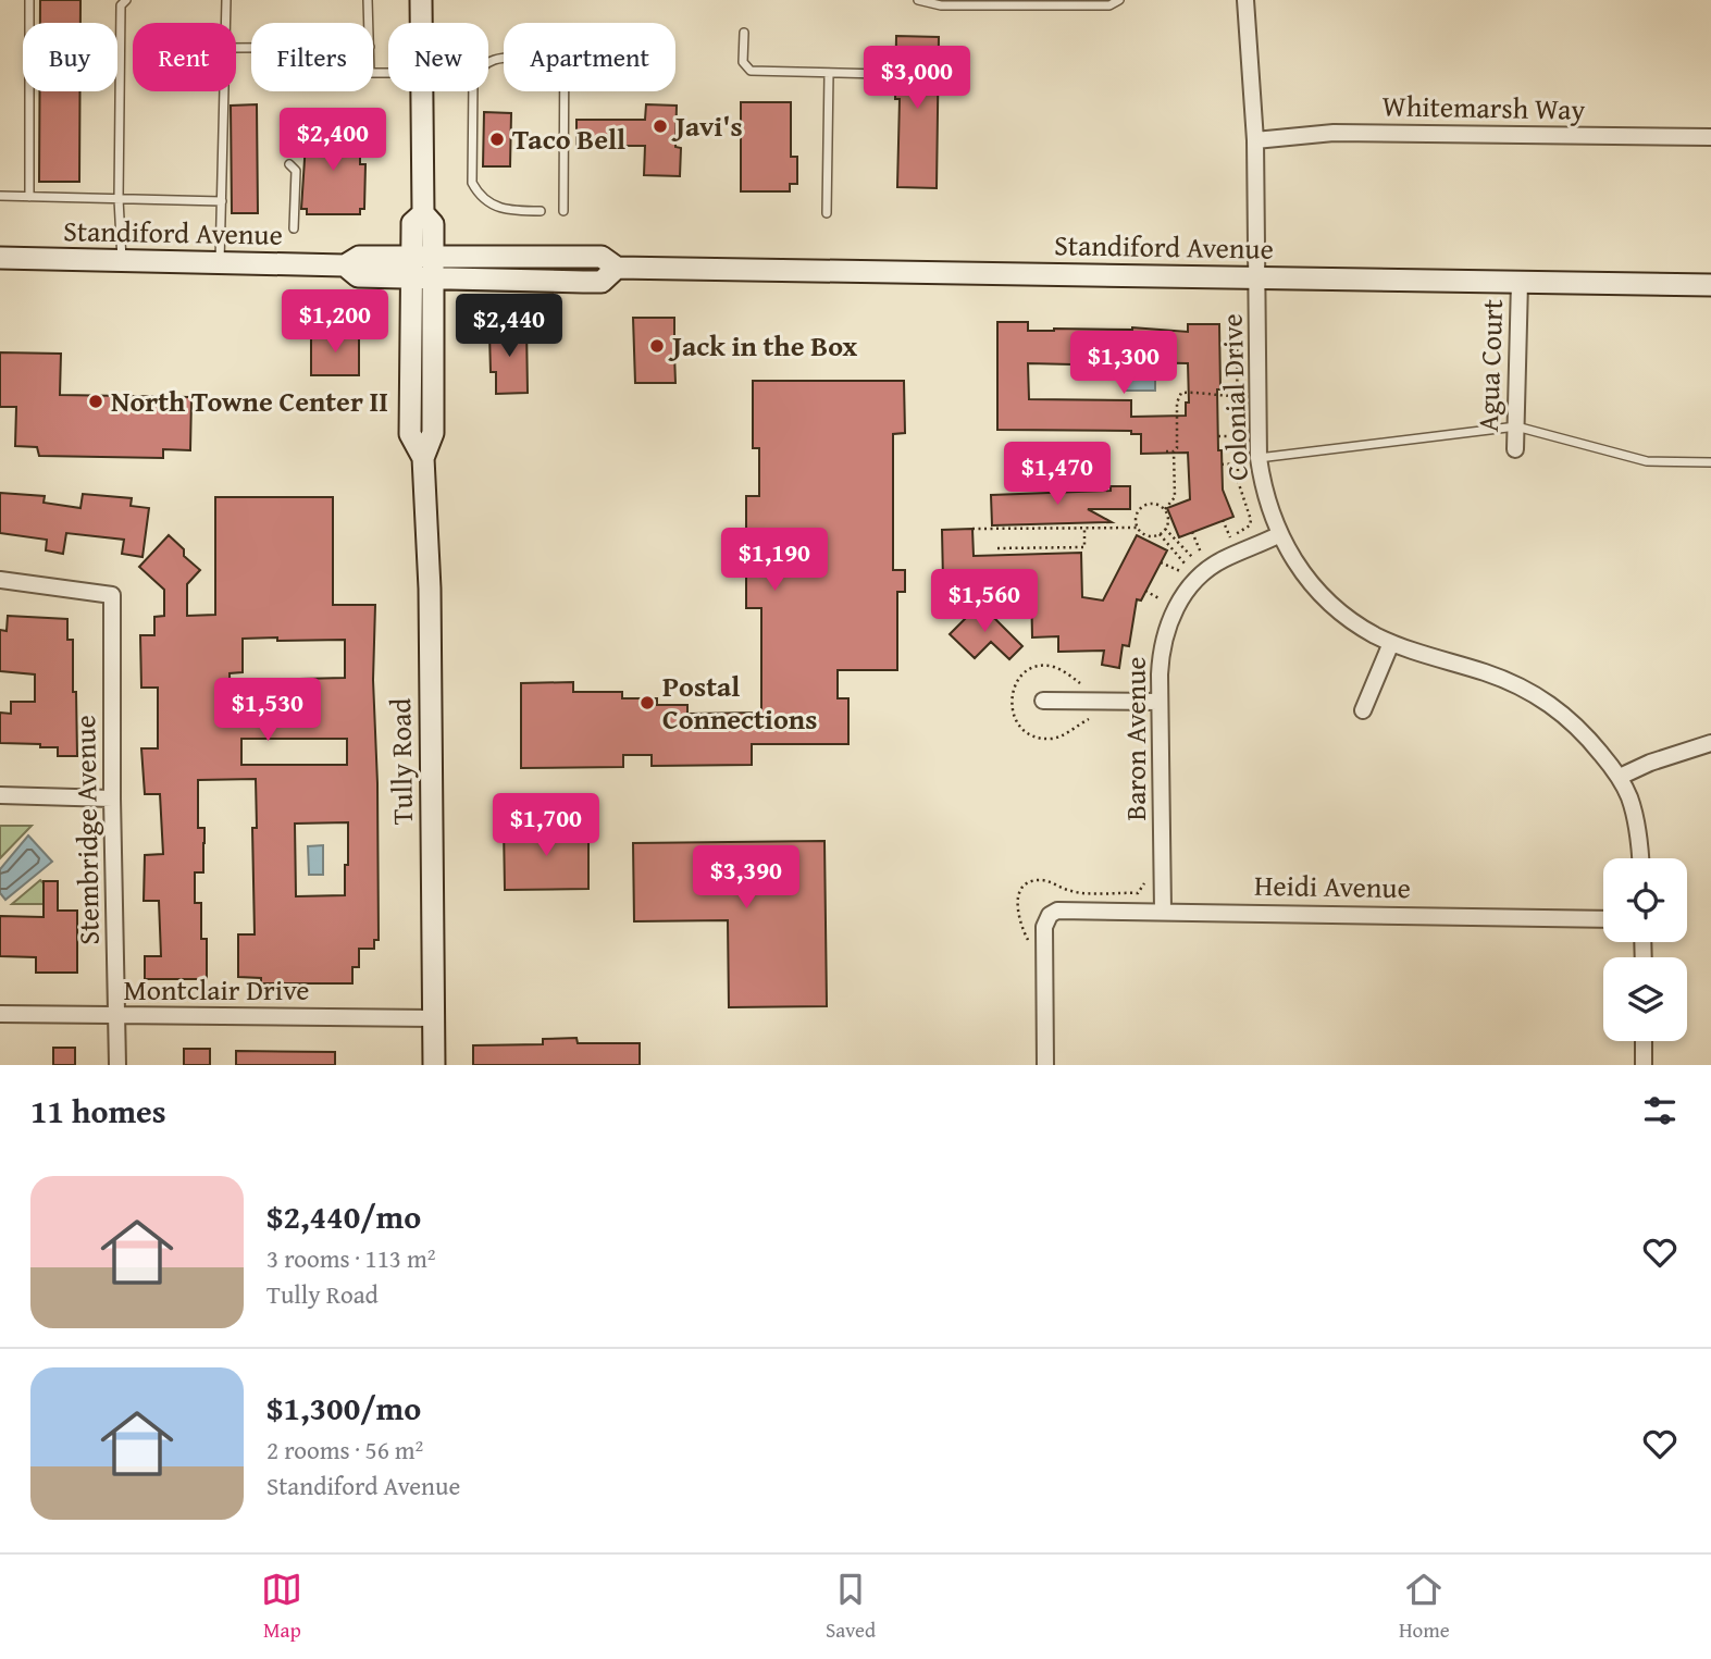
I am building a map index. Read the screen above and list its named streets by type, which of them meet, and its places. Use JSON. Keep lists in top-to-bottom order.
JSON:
{
  "streets": {
    "main road": ["Standiford Avenue", "Tully Road"],
    "street": [
      "Whitemarsh Way",
      "Agua Court",
      "Colonial Drive",
      "Baron Avenue",
      "Stembridge Avenue",
      "Heidi Avenue",
      "Montclair Drive"
    ]
  },
  "crossings": [
    ["Whitemarsh Way", "Colonial Drive"],
    ["Standiford Avenue", "Agua Court"],
    ["Standiford Avenue", "Colonial Drive"],
    ["Standiford Avenue", "Tully Road"],
    ["Colonial Drive", "Baron Avenue"],
    ["Baron Avenue", "Heidi Avenue"],
    ["Tully Road", "Montclair Drive"],
    ["Stembridge Avenue", "Montclair Drive"]
  ],
  "places": [
    "Javi's",
    "Taco Bell",
    "Jack in the Box",
    "North Towne Center II",
    "Postal Connections"
  ],
  "page": {
    "chip": [
      "Buy",
      "Rent",
      "Filters",
      "New",
      "Apartment"
    ],
    "price": [
      "$3,000",
      "$2,400",
      "$1,200",
      "$2,440",
      "$1,300",
      "$1,470",
      "$1,190",
      "$1,560",
      "$1,530",
      "$1,700",
      "$3,390"
    ],
    "heading": "11 homes",
    "list": [
      {
        "name": "$2,440/mo",
        "note": "3 rooms · 113 m² · Tully Road"
      },
      {
        "name": "$1,300/mo",
        "note": "2 rooms · 56 m² · Standiford Avenue"
      }
    ],
    "tabs": ["Map", "Saved", "Home"]
  }
}
